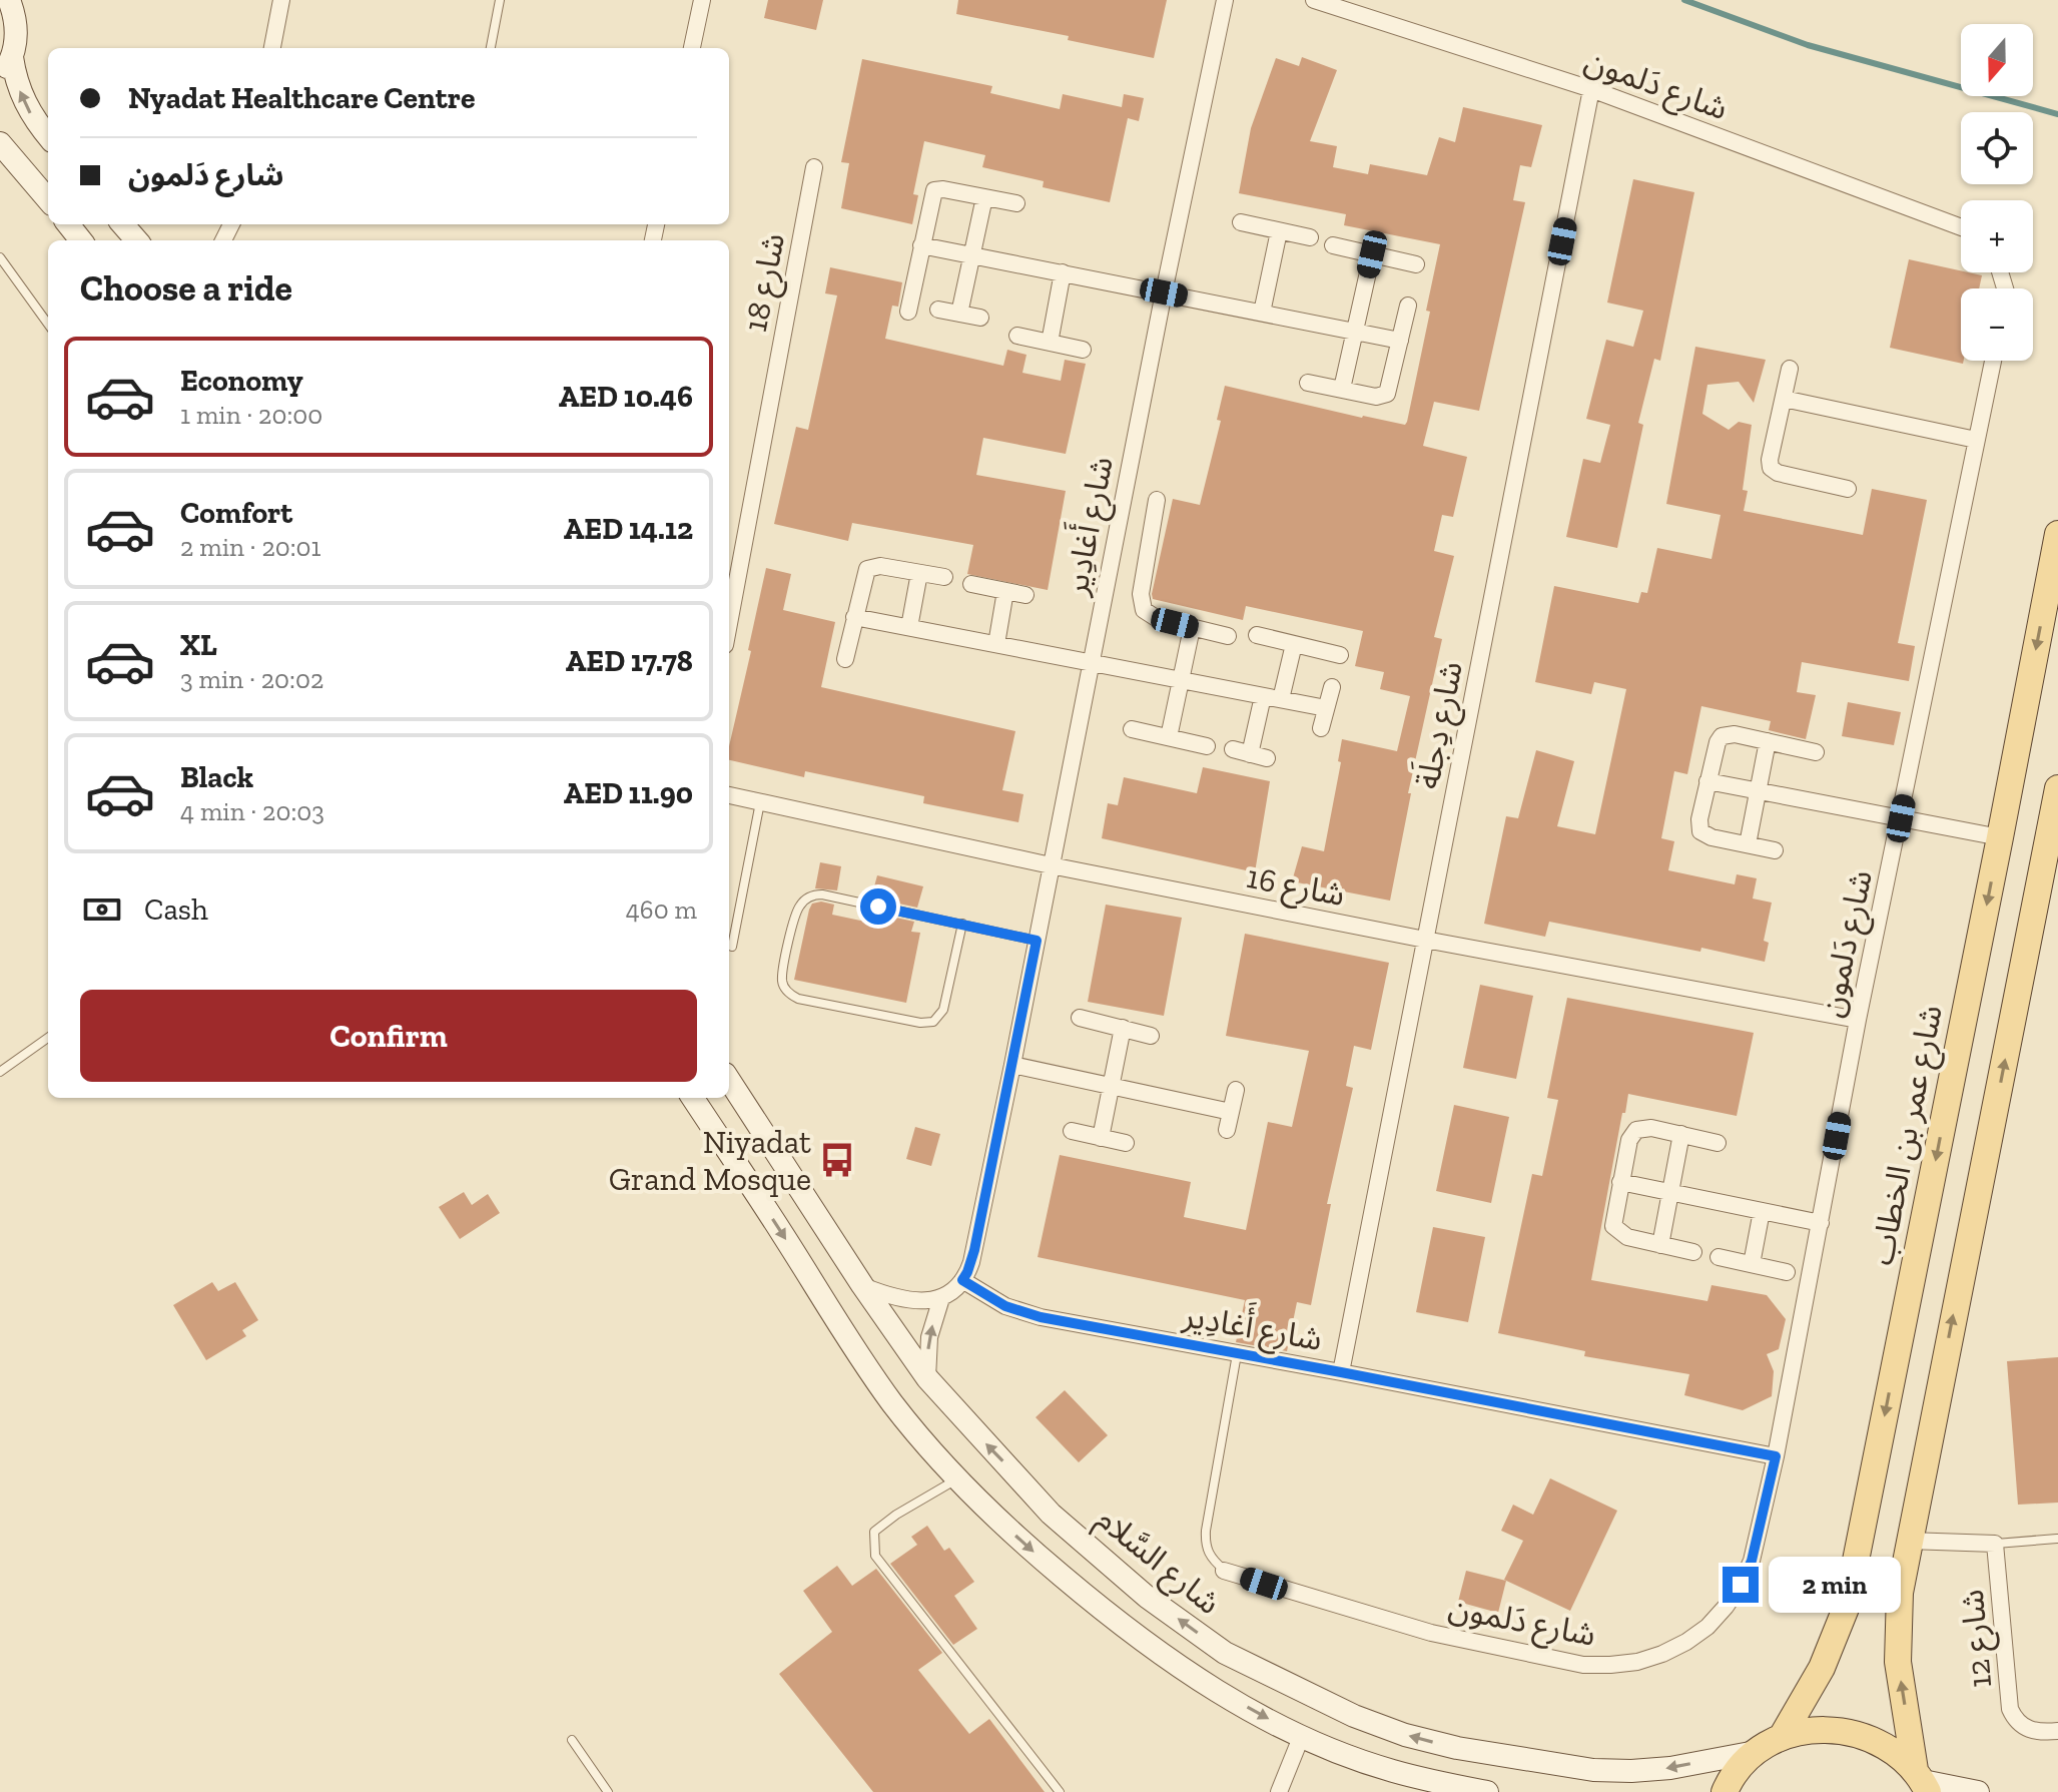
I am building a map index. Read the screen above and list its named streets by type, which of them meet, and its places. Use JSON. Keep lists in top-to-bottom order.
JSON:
{
  "streets": {
    "main road": ["شارع عمر بن الخطاب"],
    "street": [
      "شارع دَلمون",
      "شارع 18",
      "شارع أَغادِير",
      "شارع دِجلَة",
      "شارع 16",
      "شارع السَّلام",
      "شارع 12"
    ]
  },
  "crossings": [
    ["شارع دَلمون", "شارع أَغادِير"],
    ["شارع دَلمون", "شارع دِجلَة"],
    ["شارع دَلمون", "شارع 16"],
    ["شارع أَغادِير", "شارع دِجلَة"],
    ["شارع أَغادِير", "شارع 16"],
    ["شارع دِجلَة", "شارع 16"]
  ],
  "places": {
    "bus stop": ["Niyadat Grand Mosque"]
  },
  "north": "bottom",
  "page": {
    "map_buttons": ["+", "−"],
    "banner": ["Nyadat Healthcare Centre", "شارع دَلمون"],
    "heading": "Choose a ride",
    "list": [
      {
        "name": "Economy",
        "note": "1 min · 20:00",
        "value": "AED 10.46"
      },
      {
        "name": "Comfort",
        "note": "2 min · 20:01",
        "value": "AED 14.12"
      },
      {
        "name": "XL",
        "note": "3 min · 20:02",
        "value": "AED 17.78"
      },
      {
        "name": "Black",
        "note": "4 min · 20:03",
        "value": "AED 11.90"
      }
    ],
    "pay": ["Cash", "460 m"],
    "buttons": "Confirm",
    "bubble": "2 min"
  }
}
